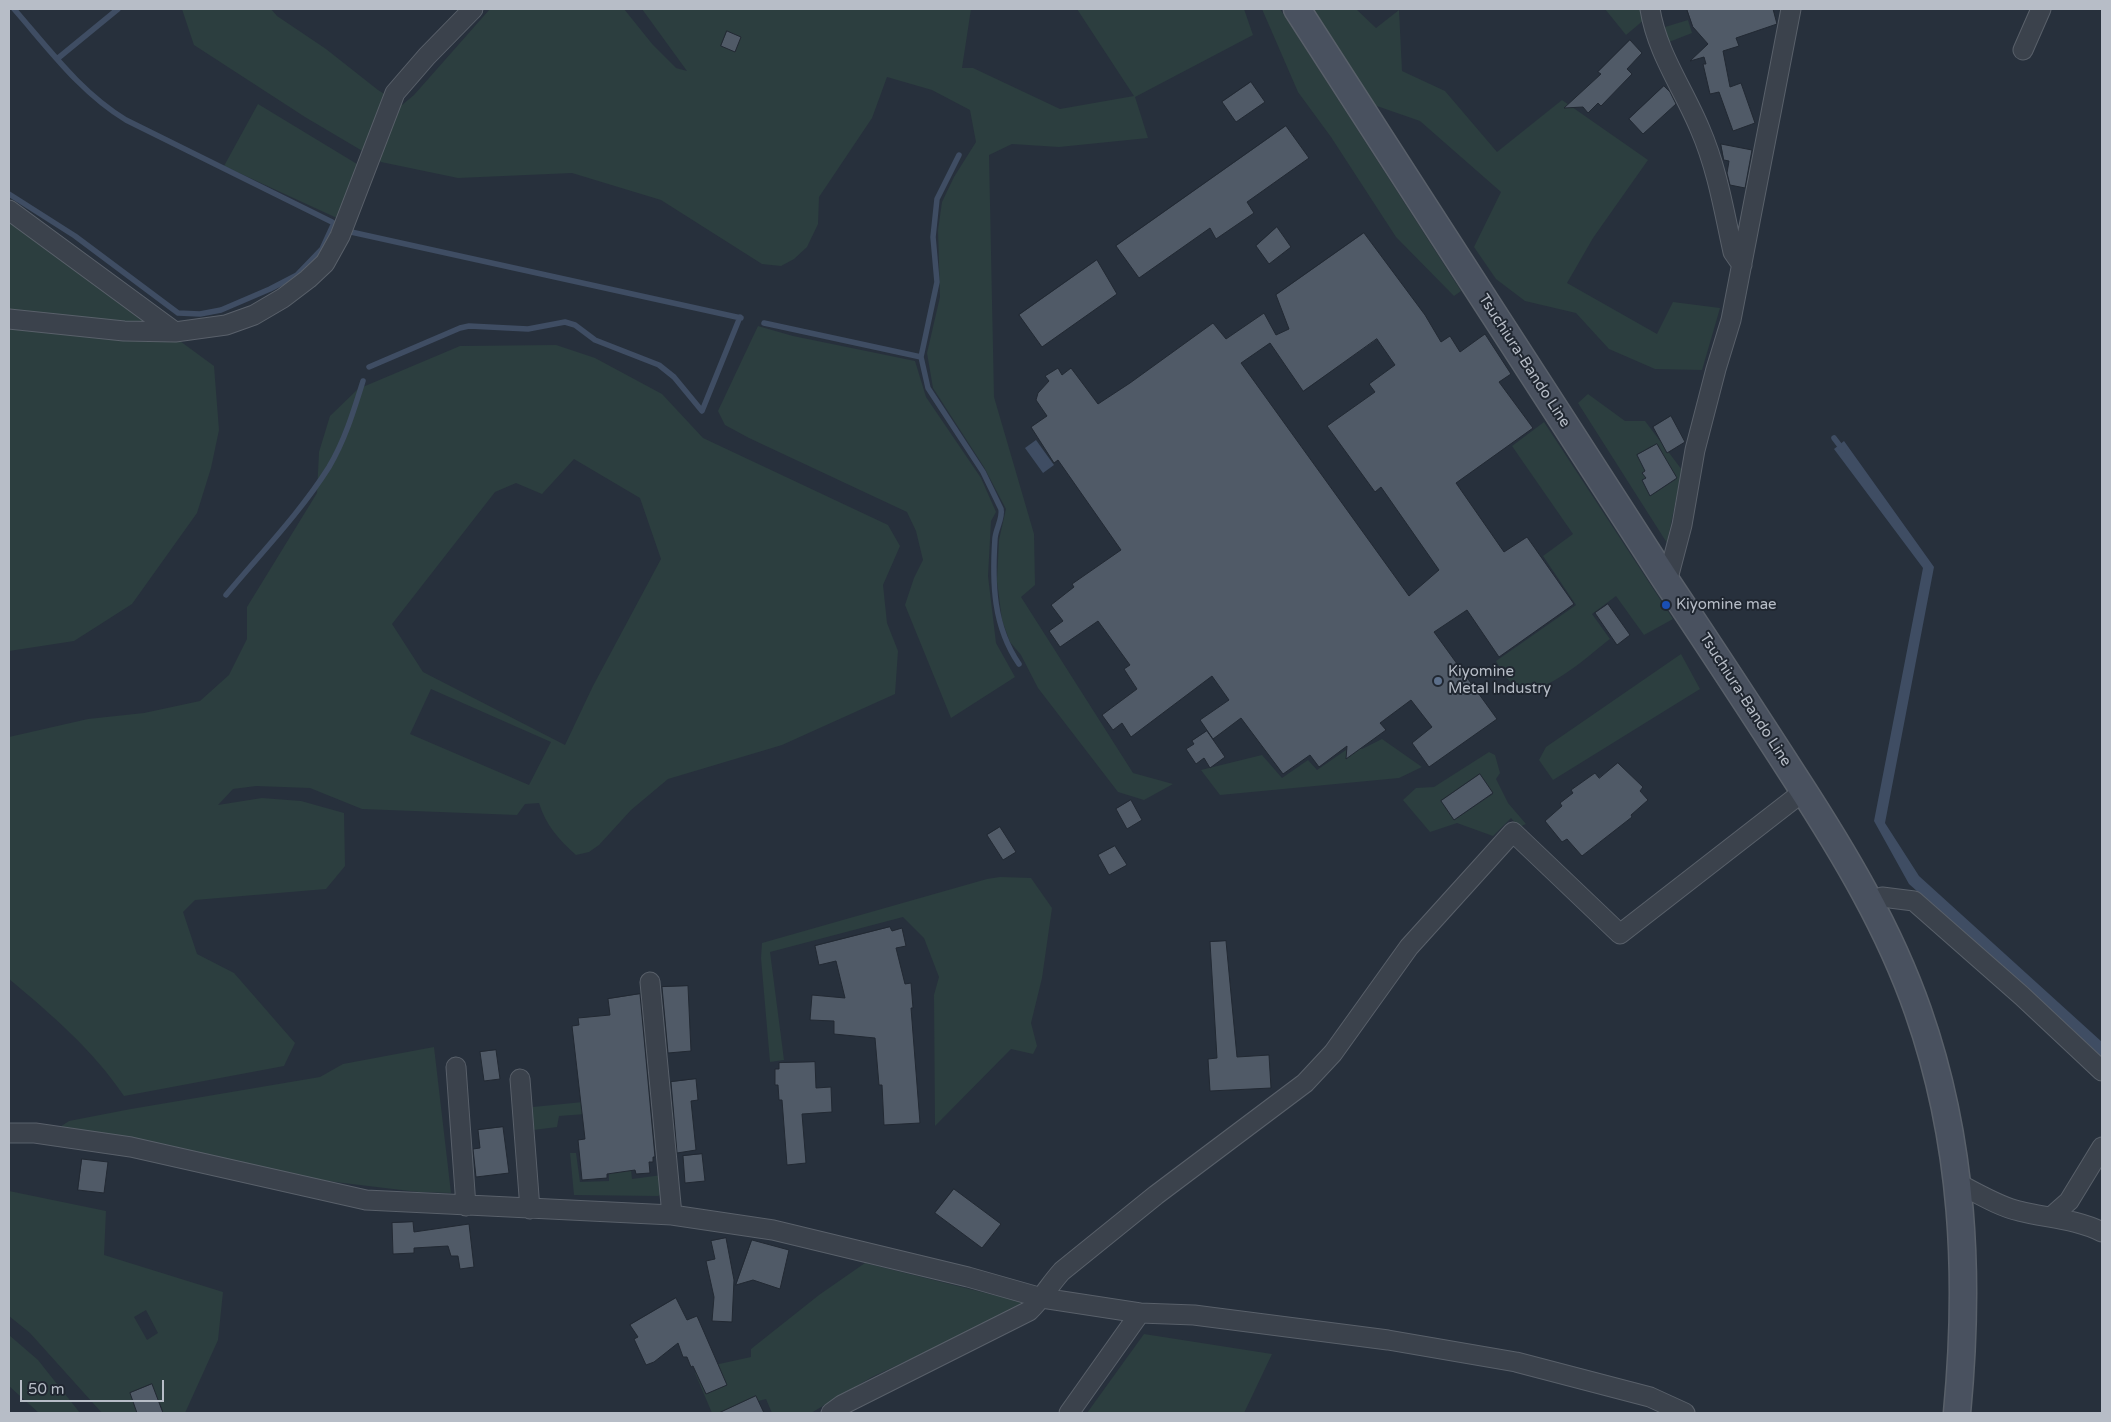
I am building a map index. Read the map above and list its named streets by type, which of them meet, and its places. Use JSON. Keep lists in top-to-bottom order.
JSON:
{
  "streets": {
    "main road": ["Tsuchiura-Bando Line"]
  },
  "places": ["Kiyomine mae", "Kiyomine Metal Industry"],
  "scale_bar": "50 m"
}
